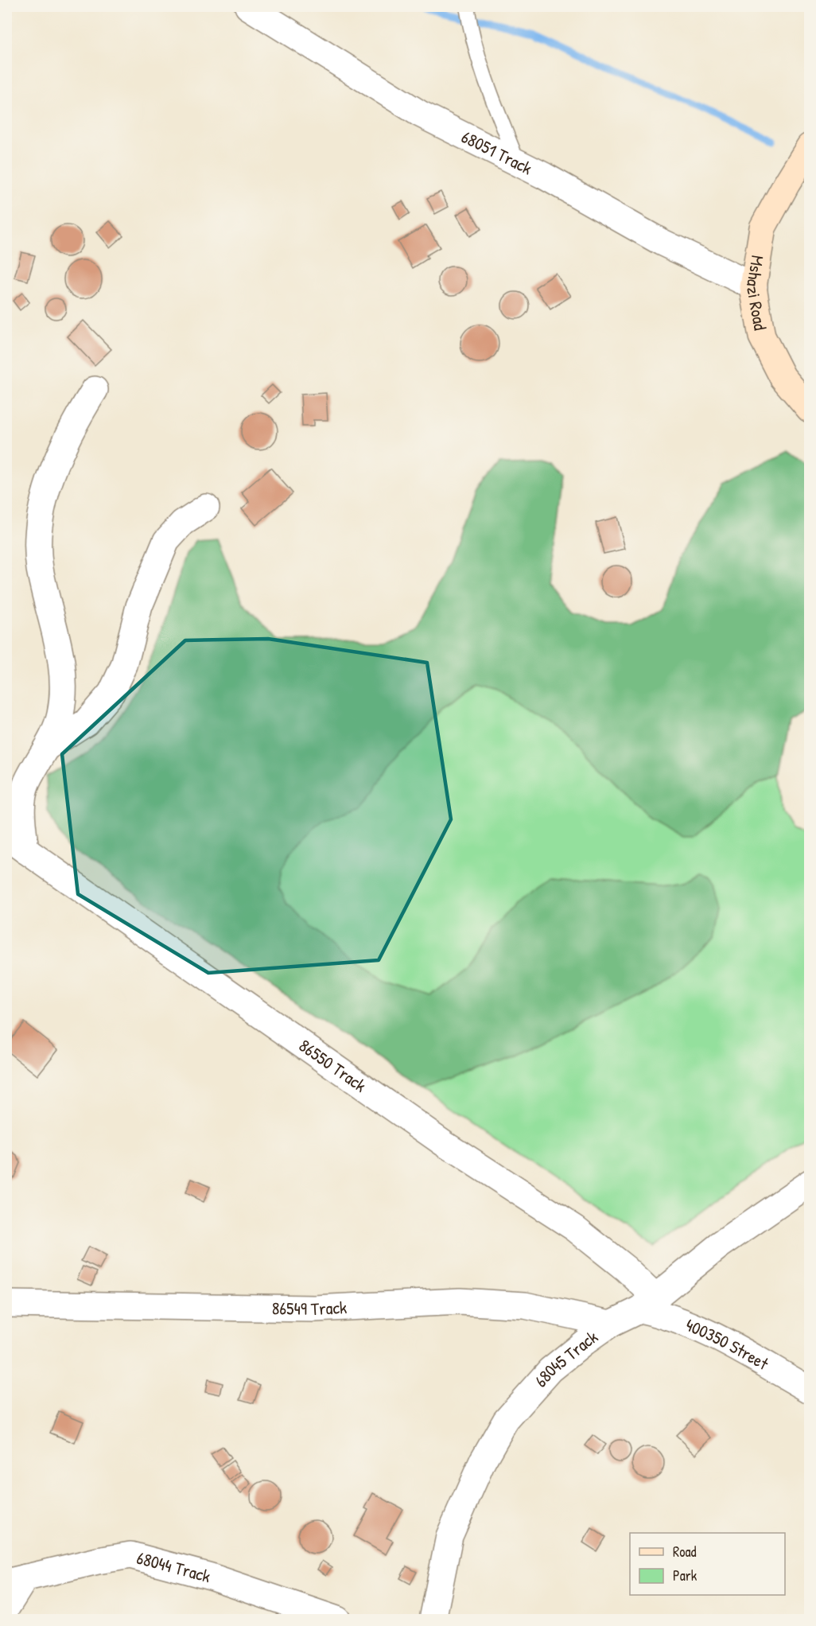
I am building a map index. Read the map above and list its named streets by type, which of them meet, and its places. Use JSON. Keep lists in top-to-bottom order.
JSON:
{
  "streets": {
    "street": [
      "68051 Track",
      "Mshazi Road",
      "86550 Track",
      "86549 Track",
      "400350 Street",
      "68045 Track",
      "68044 Track"
    ]
  },
  "crossings": [
    ["68051 Track", "Mshazi Road"],
    ["86550 Track", "400350 Street"],
    ["86550 Track", "68045 Track"],
    ["86549 Track", "68045 Track"],
    ["400350 Street", "68045 Track"]
  ],
  "legend": ["Road", "Park"]
}
